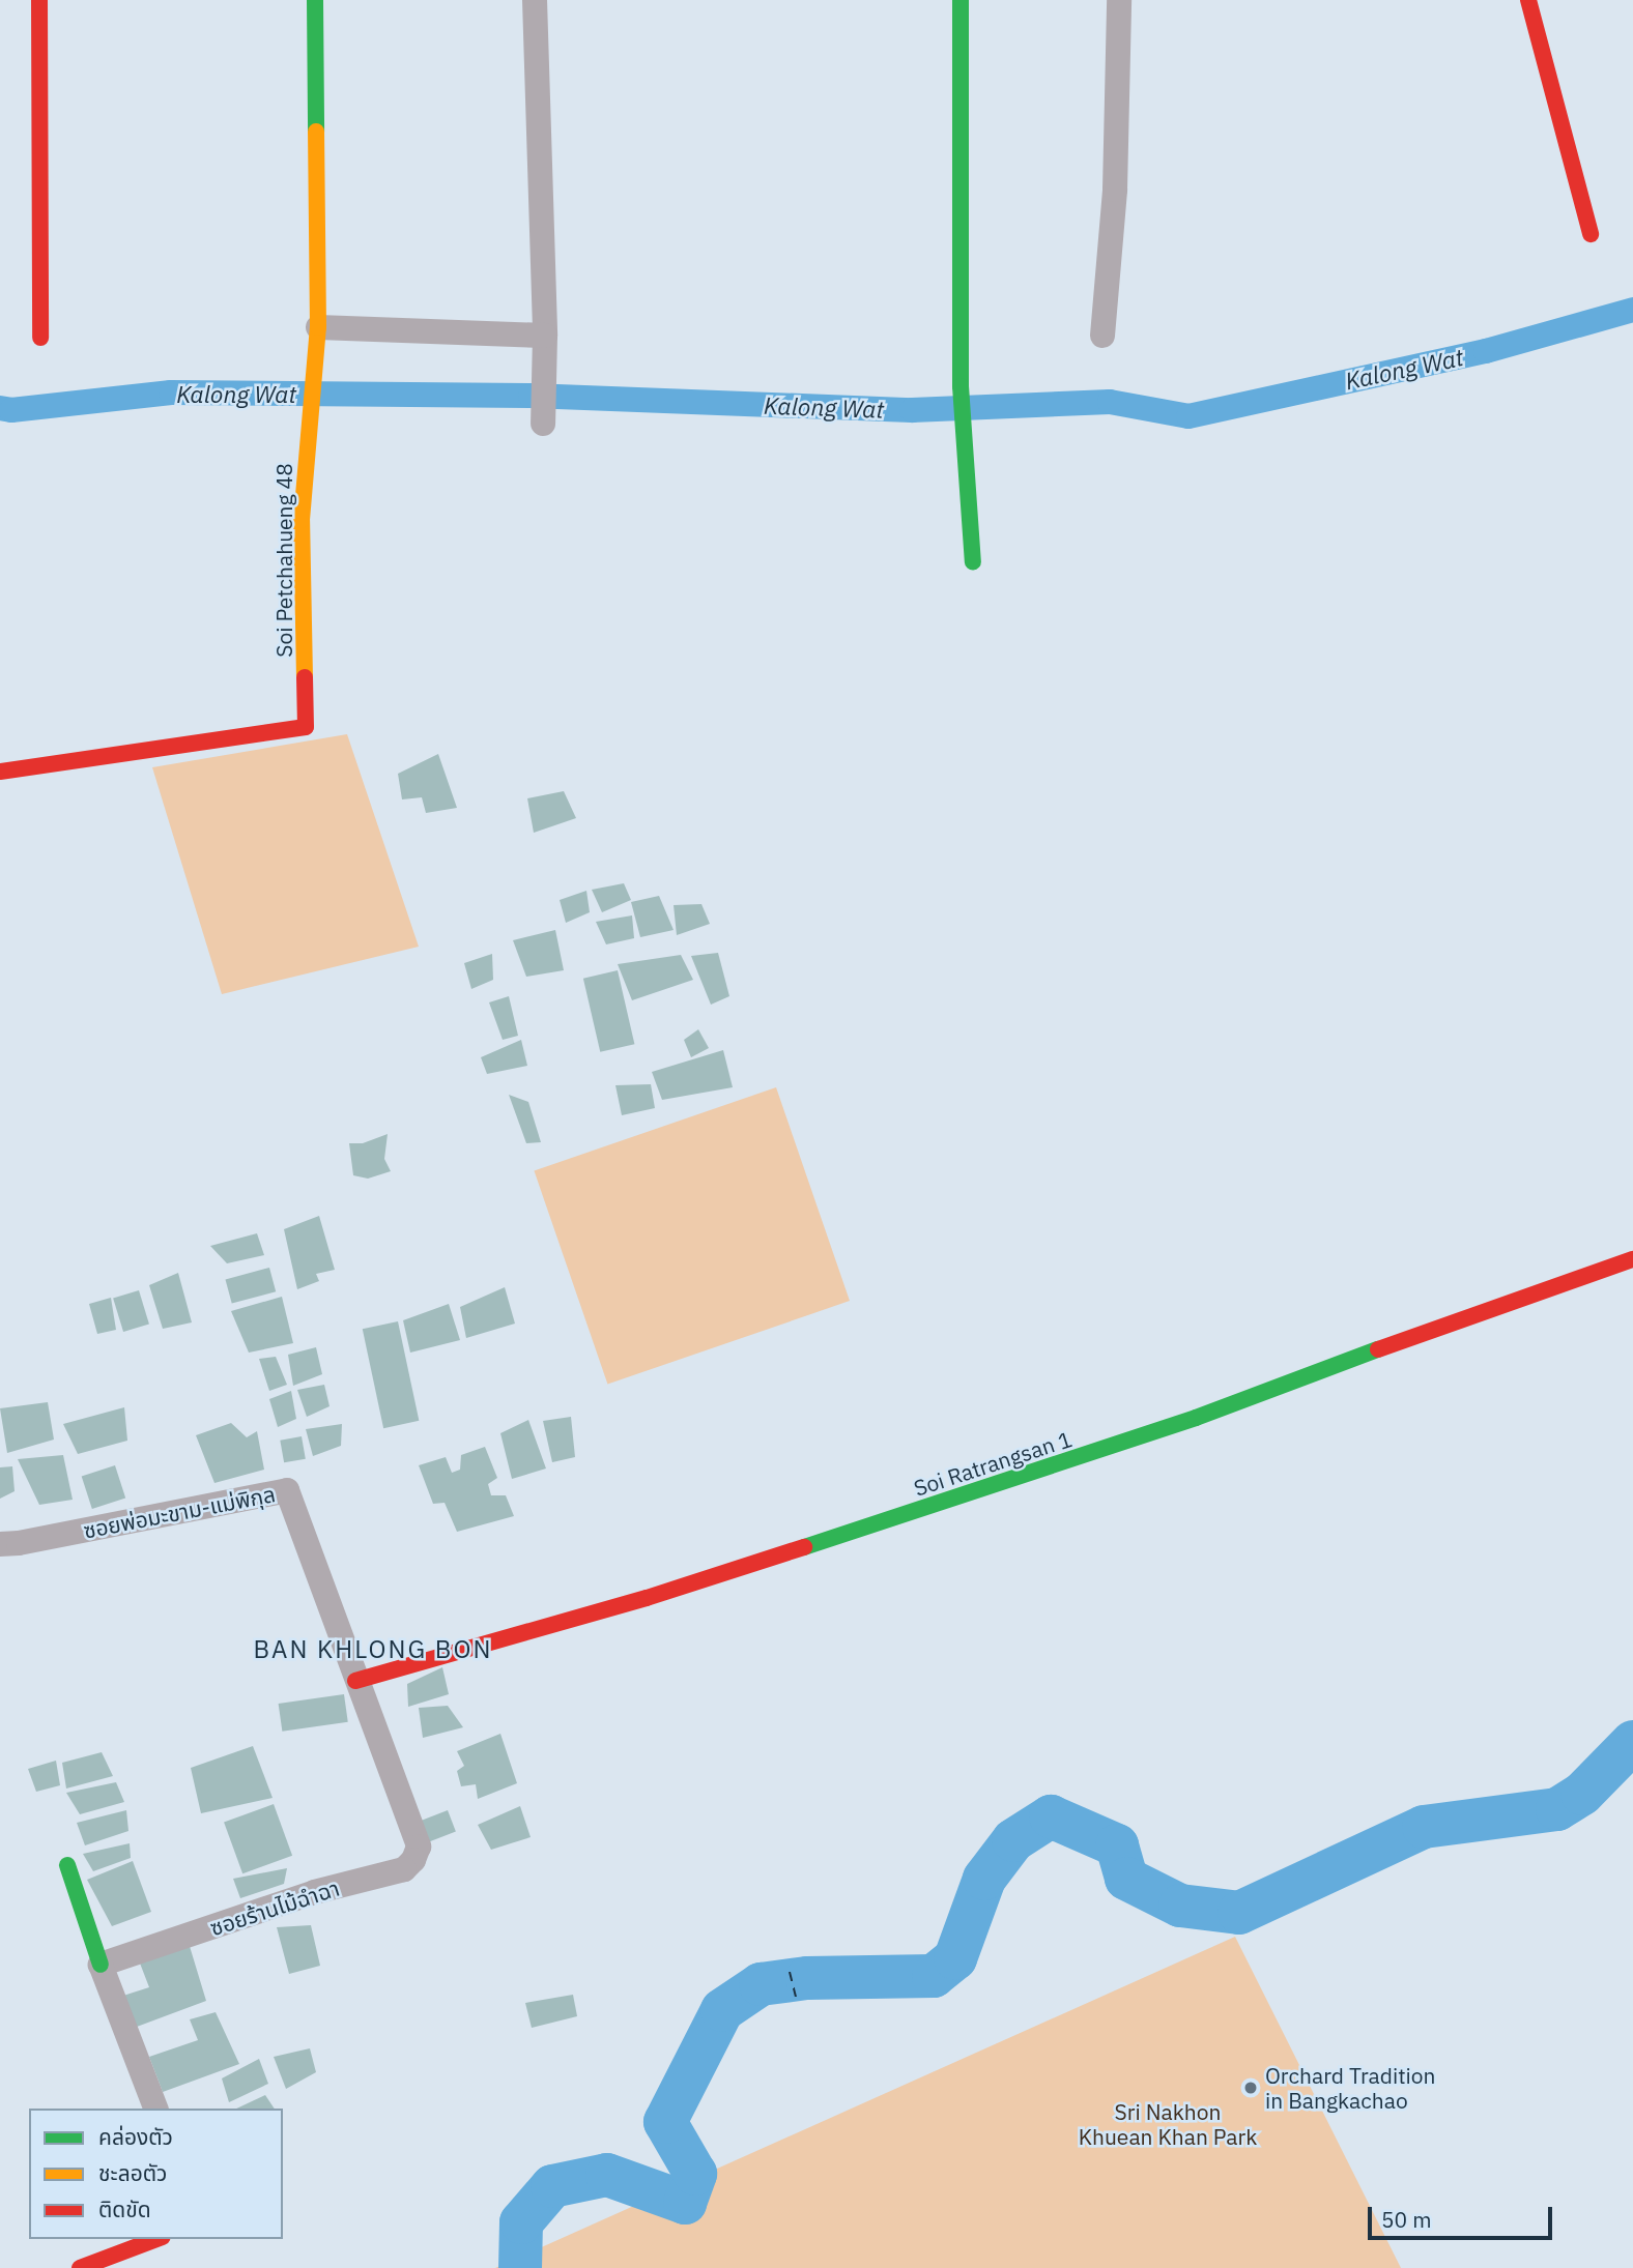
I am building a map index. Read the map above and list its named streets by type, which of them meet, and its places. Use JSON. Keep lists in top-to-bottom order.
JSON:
{
  "streets": {
    "street": [
      "Soi Petchahueng 48",
      "Soi Ratrangsan 1",
      "ซอยพ่อมะขาม-แม่พิกุล",
      "ซอยร้านไม้ฉำฉา"
    ]
  },
  "crossings": [
    ["Soi Ratrangsan 1", "ซอยพ่อมะขาม-แม่พิกุล"],
    ["Soi Ratrangsan 1", "ซอยร้านไม้ฉำฉา"],
    ["ซอยพ่อมะขาม-แม่พิกุล", "ซอยร้านไม้ฉำฉา"]
  ],
  "districts": ["BAN KHLONG BON"],
  "water": ["Kalong Wat"],
  "parks": ["Sri Nakhon Khuean Khan Park"],
  "places": ["Orchard Tradition in Bangkachao"],
  "legend": ["คล่องตัว", "ชะลอตัว", "ติดขัด"],
  "scale_bar": "50 m"
}
